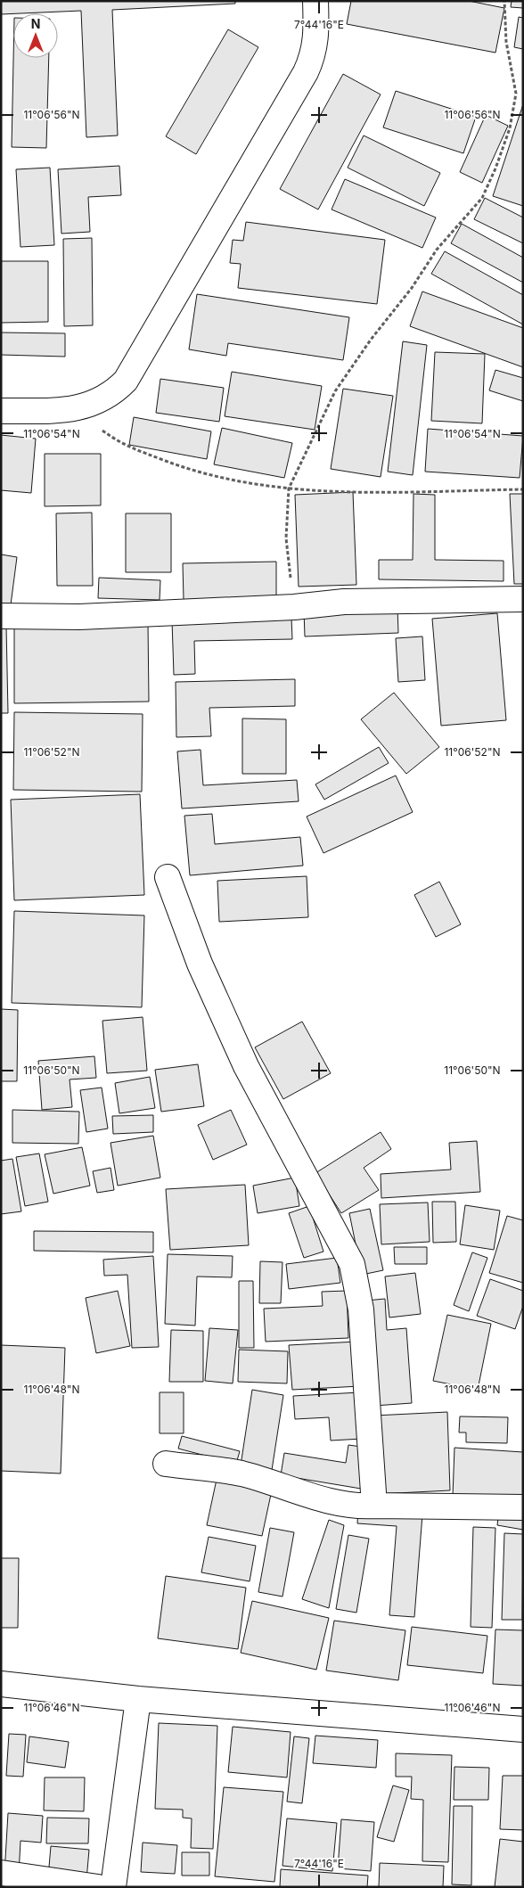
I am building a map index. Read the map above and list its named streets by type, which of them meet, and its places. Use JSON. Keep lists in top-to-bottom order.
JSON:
{
  "north": "top",
  "coordinates": [
    "7°44'16\"E",
    "11°06'56\"N",
    "11°06'54\"N",
    "11°06'52\"N",
    "11°06'50\"N",
    "11°06'48\"N",
    "11°06'46\"N"
  ]
}
